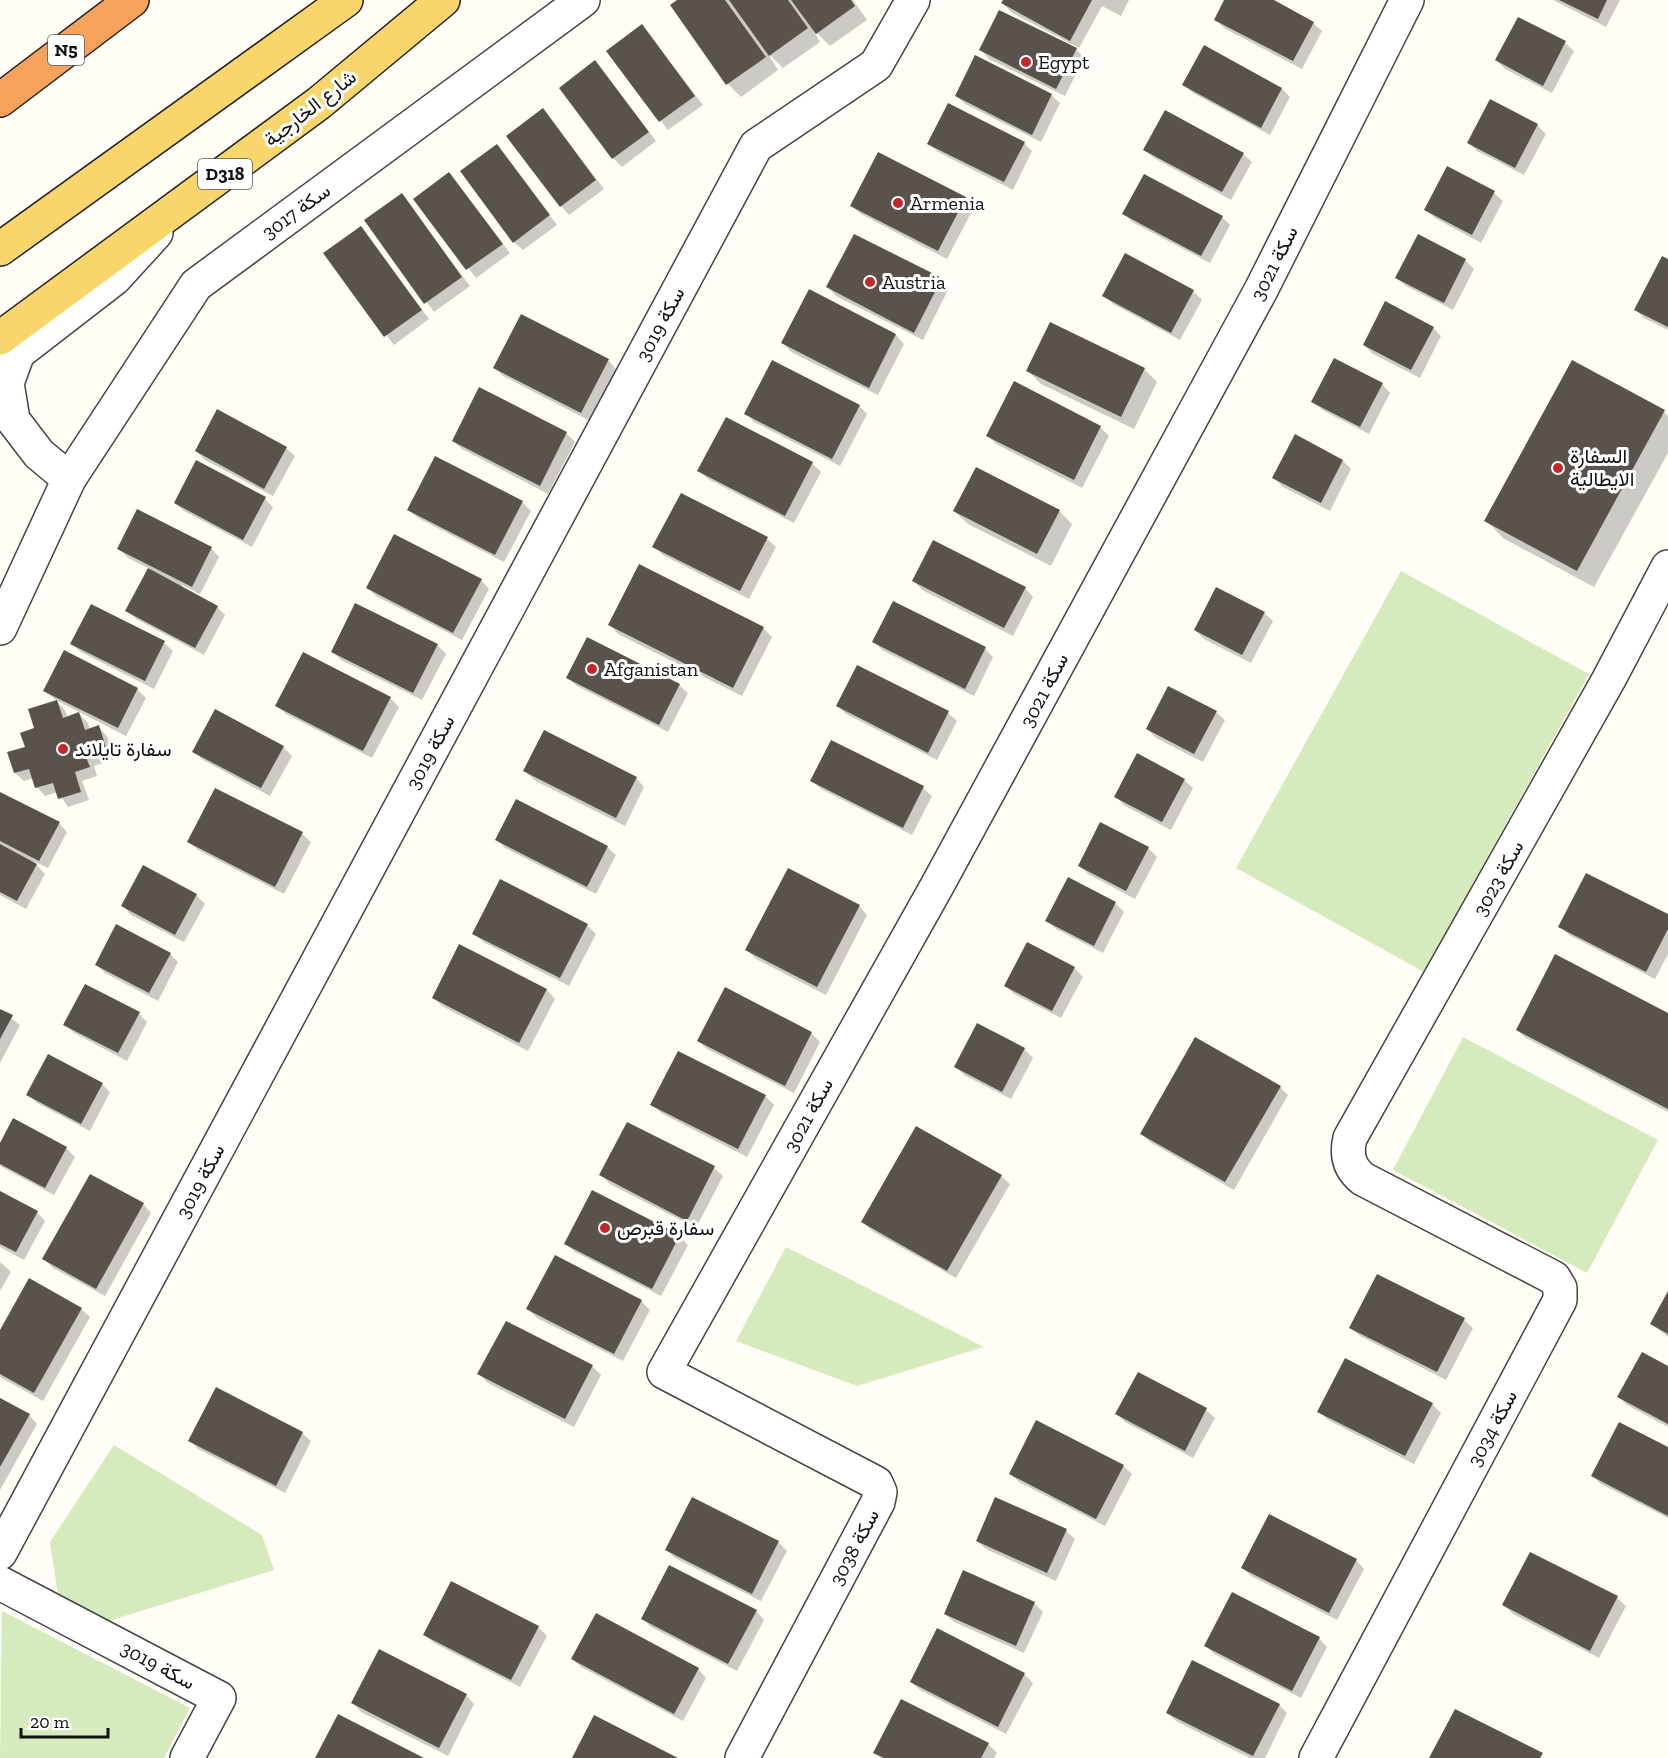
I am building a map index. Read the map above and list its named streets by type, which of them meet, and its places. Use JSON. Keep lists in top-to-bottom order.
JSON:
{
  "streets": {
    "highway": ["N5"],
    "main road": ["شارع الخارجية", "D318"],
    "street": [
      "سكة 3017",
      "سكة 3021",
      "سكة 3019",
      "سكة 3023",
      "سكة 3034",
      "سكة 3038"
    ]
  },
  "crossings": [
    ["سكة 3021", "سكة 3038"],
    ["سكة 3023", "سكة 3034"]
  ],
  "places": [
    "Egypt",
    "Armenia",
    "Austria",
    "السفارة الايطالية",
    "Afganistan",
    "سفارة تايلاند",
    "سفارة قبرص"
  ],
  "scale_bar": "20 m"
}
